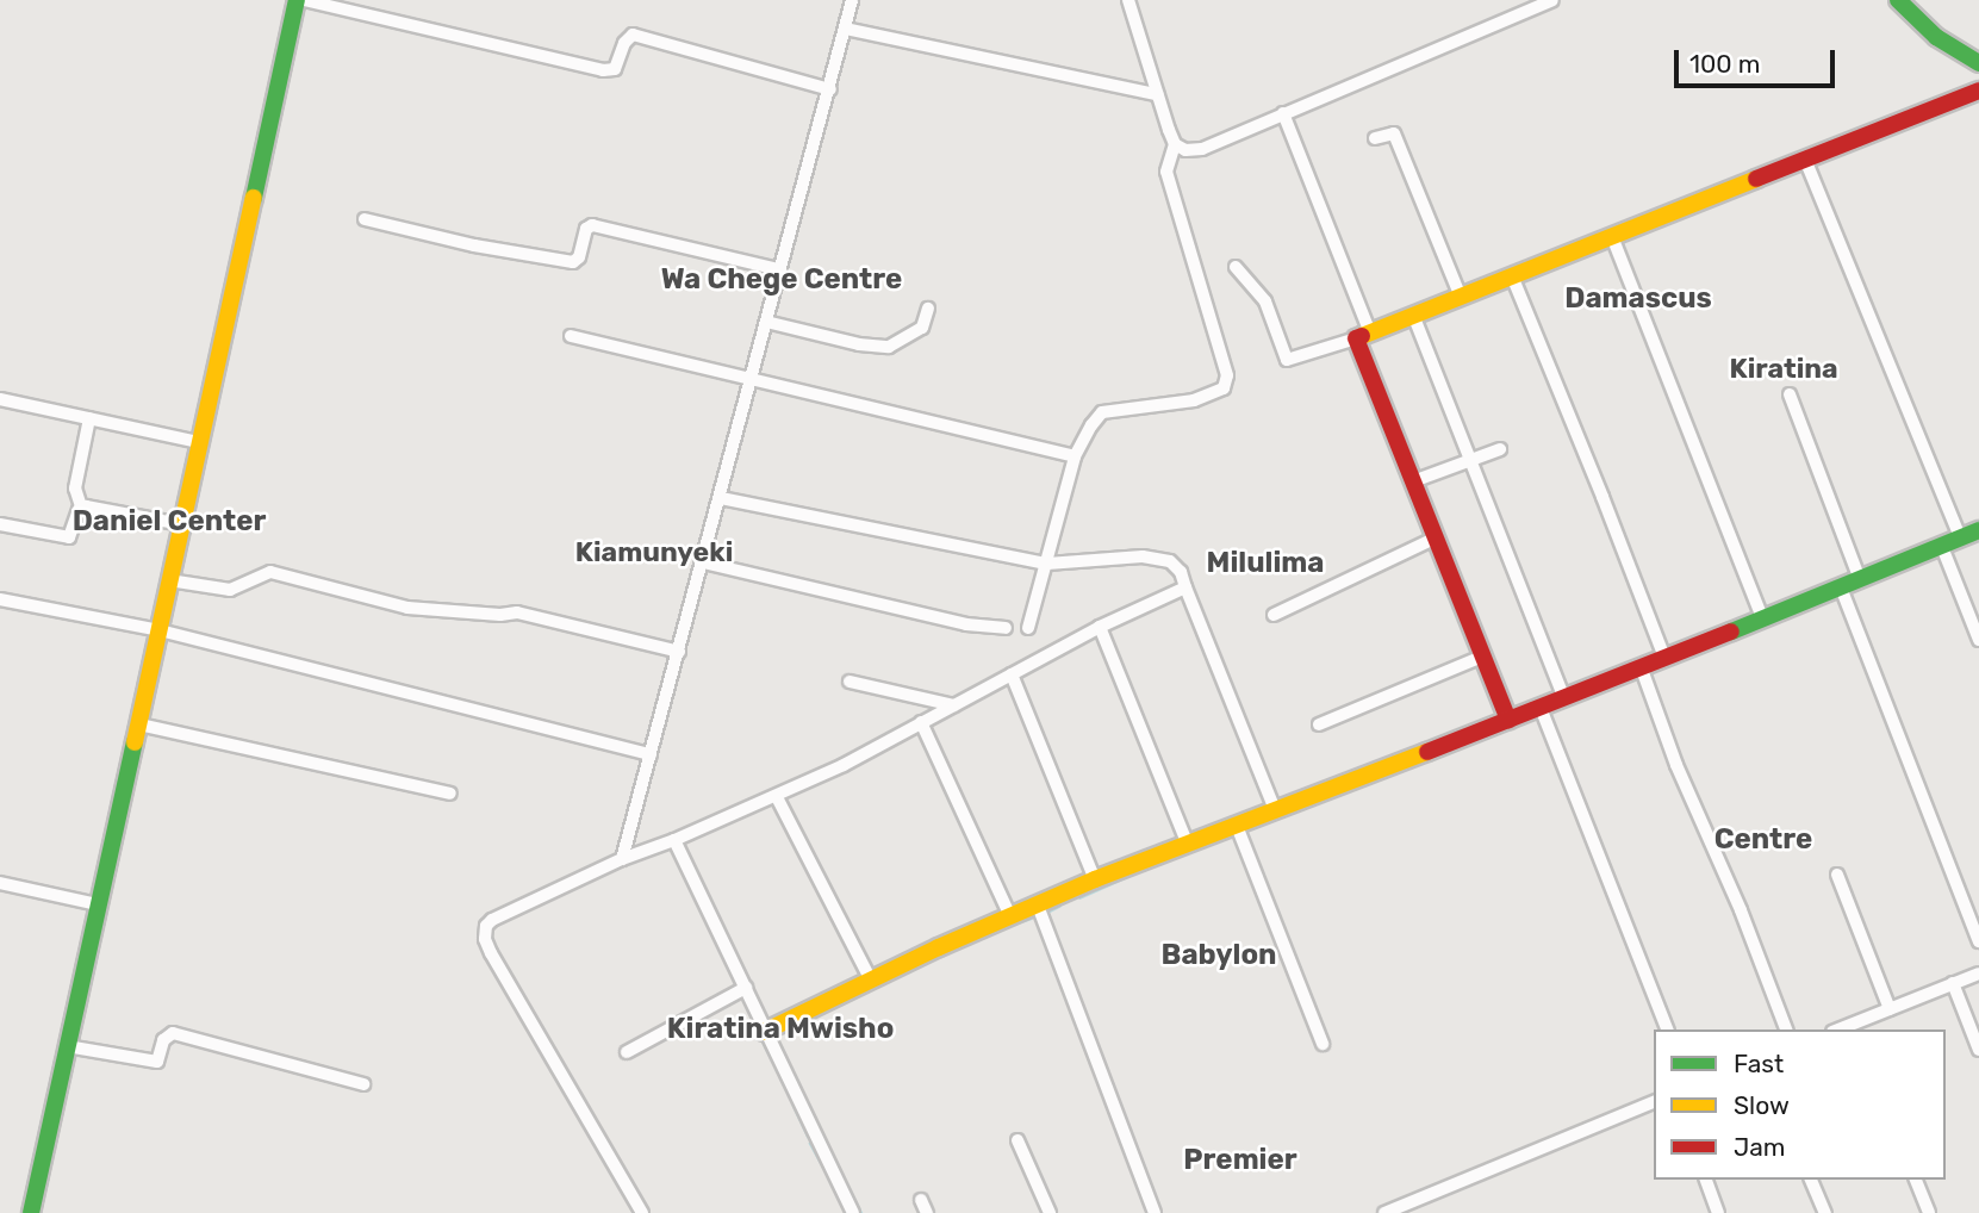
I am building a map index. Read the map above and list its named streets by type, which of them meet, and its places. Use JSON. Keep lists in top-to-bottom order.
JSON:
{
  "districts": [
    "Wa Chege Centre",
    "Damascus",
    "Kiratina",
    "Daniel Center",
    "Kiamunyeki",
    "Milulima",
    "Centre",
    "Babylon",
    "Kiratina Mwisho",
    "Premier"
  ],
  "legend": ["Fast", "Slow", "Jam"],
  "scale_bar": "100 m"
}
